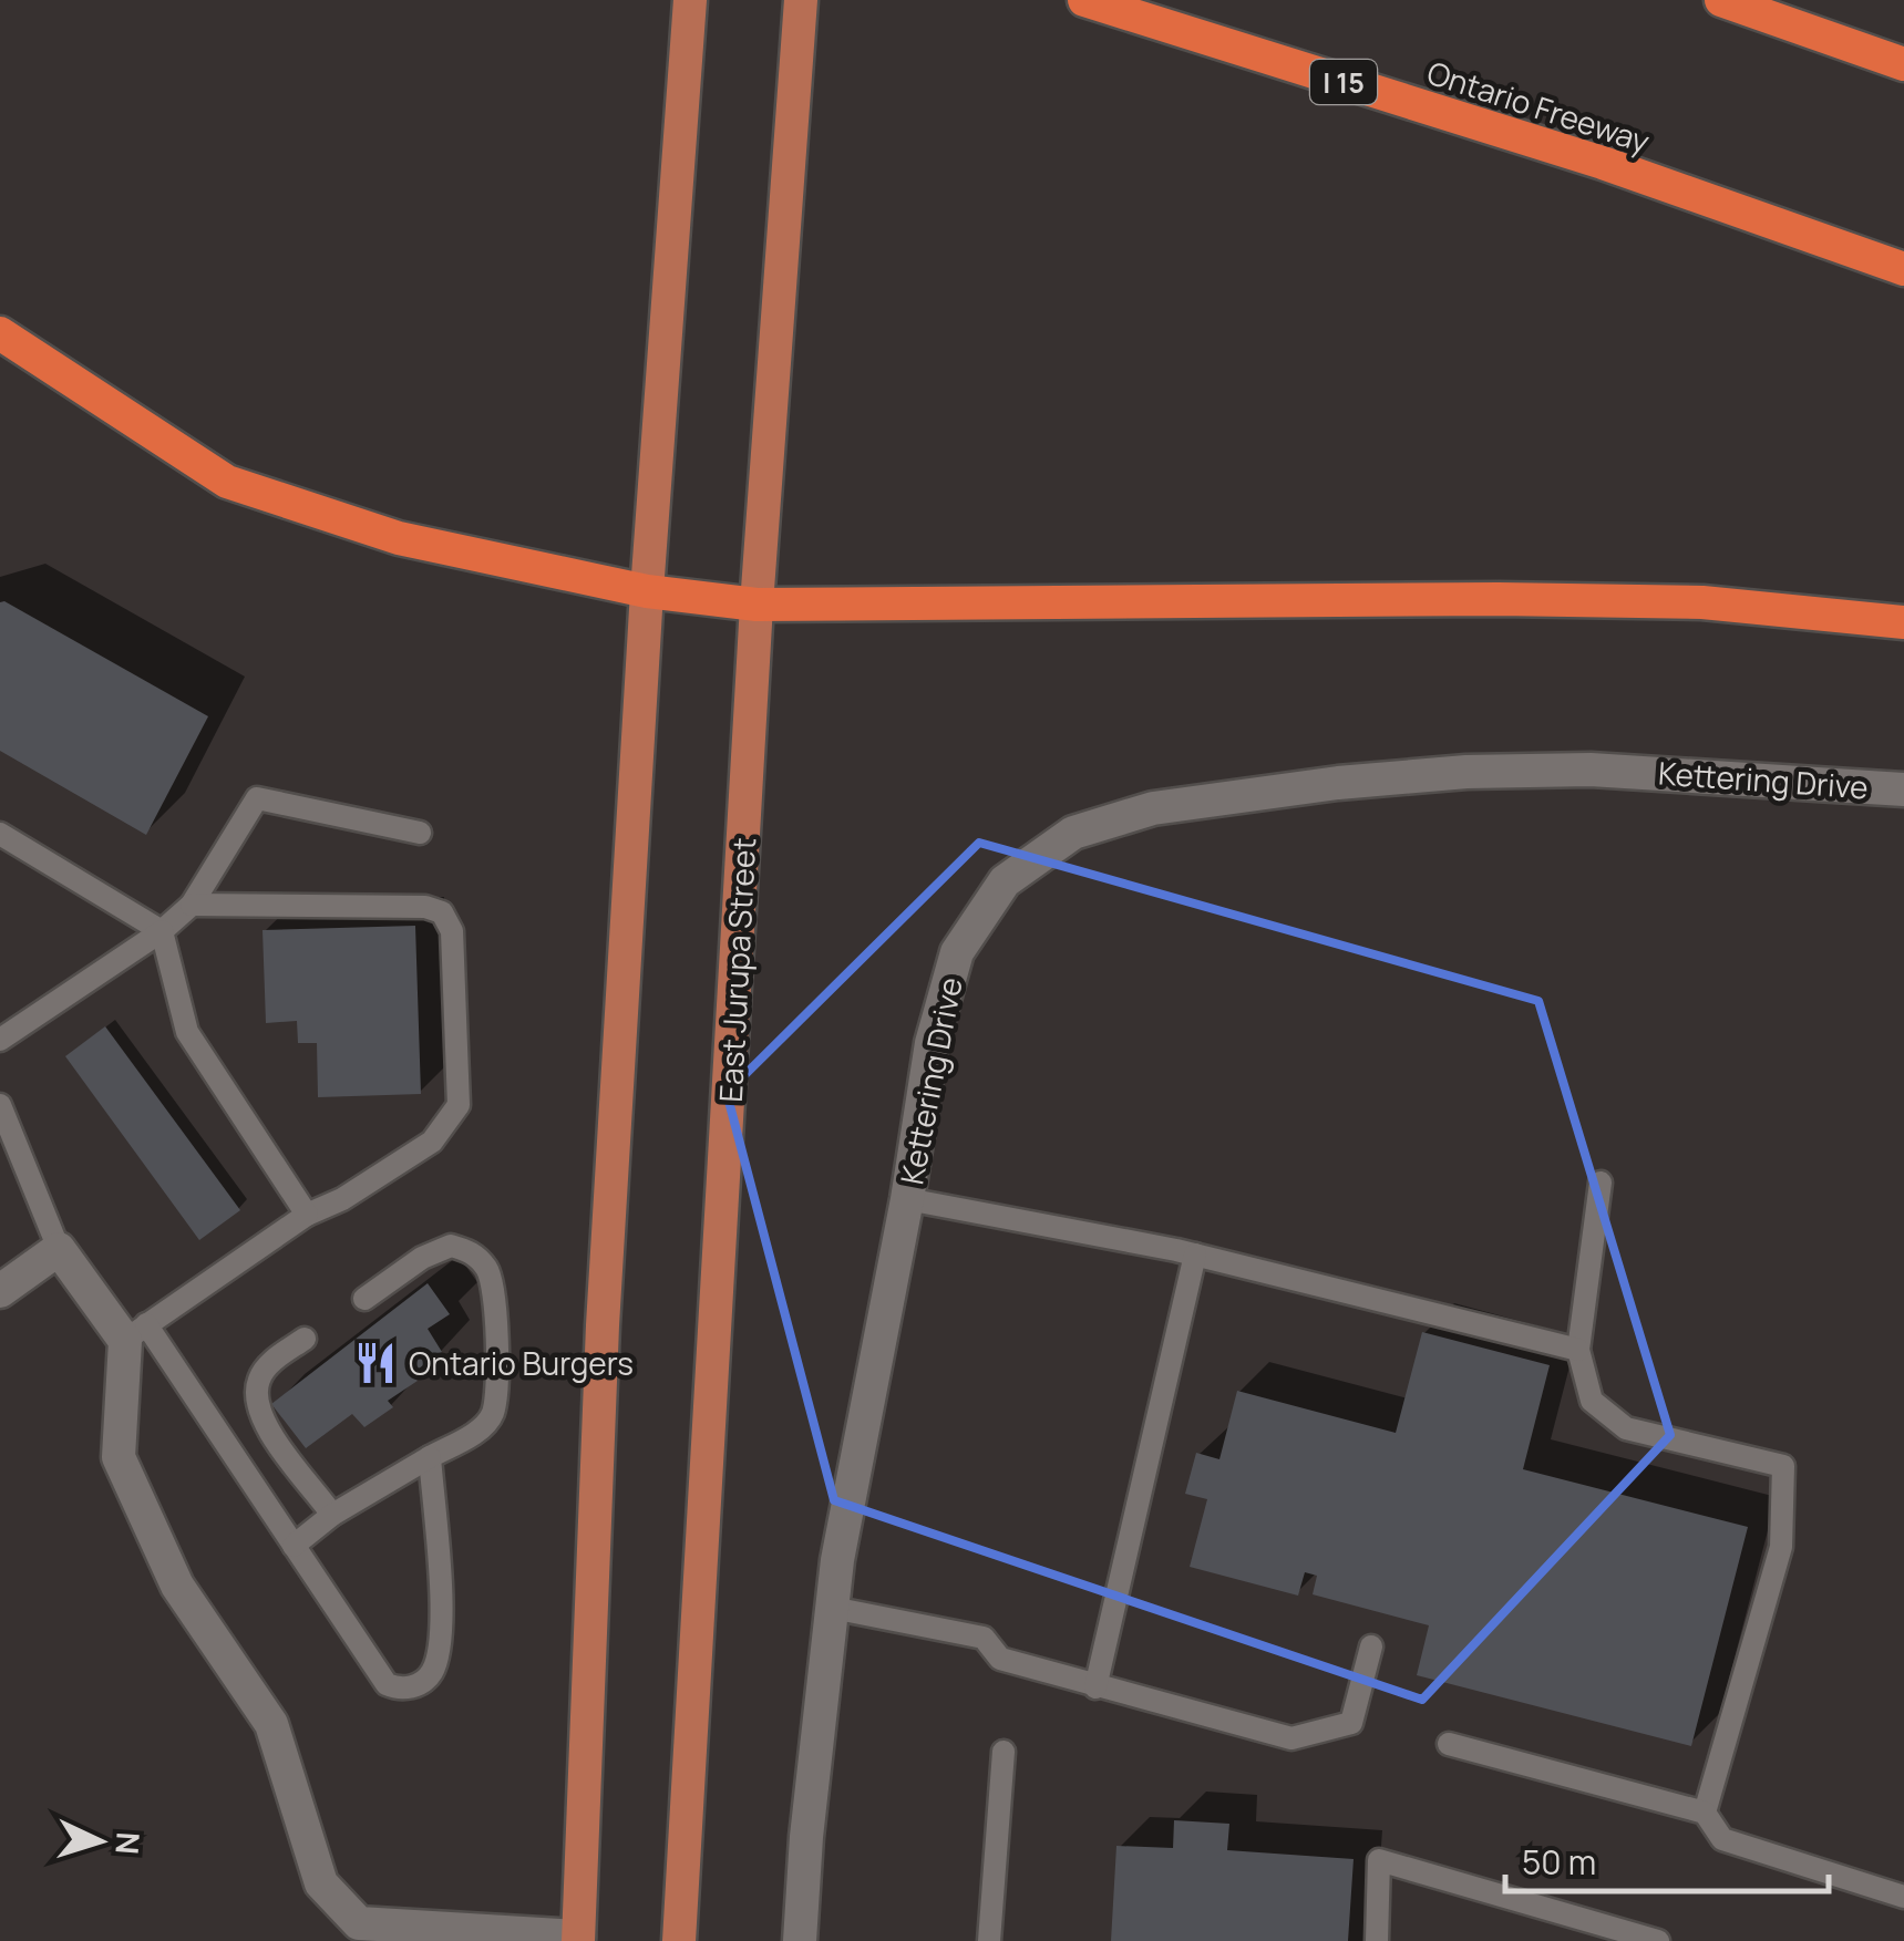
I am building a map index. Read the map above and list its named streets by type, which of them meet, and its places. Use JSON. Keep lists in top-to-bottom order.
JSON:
{
  "streets": {
    "highway": ["I 15", "Ontario Freeway"],
    "main road": ["East Jurupa Street"],
    "street": ["Kettering Drive"]
  },
  "places": {
    "restaurant": ["Ontario Burgers"]
  },
  "scale_bar": "50 m",
  "north": "right"
}
